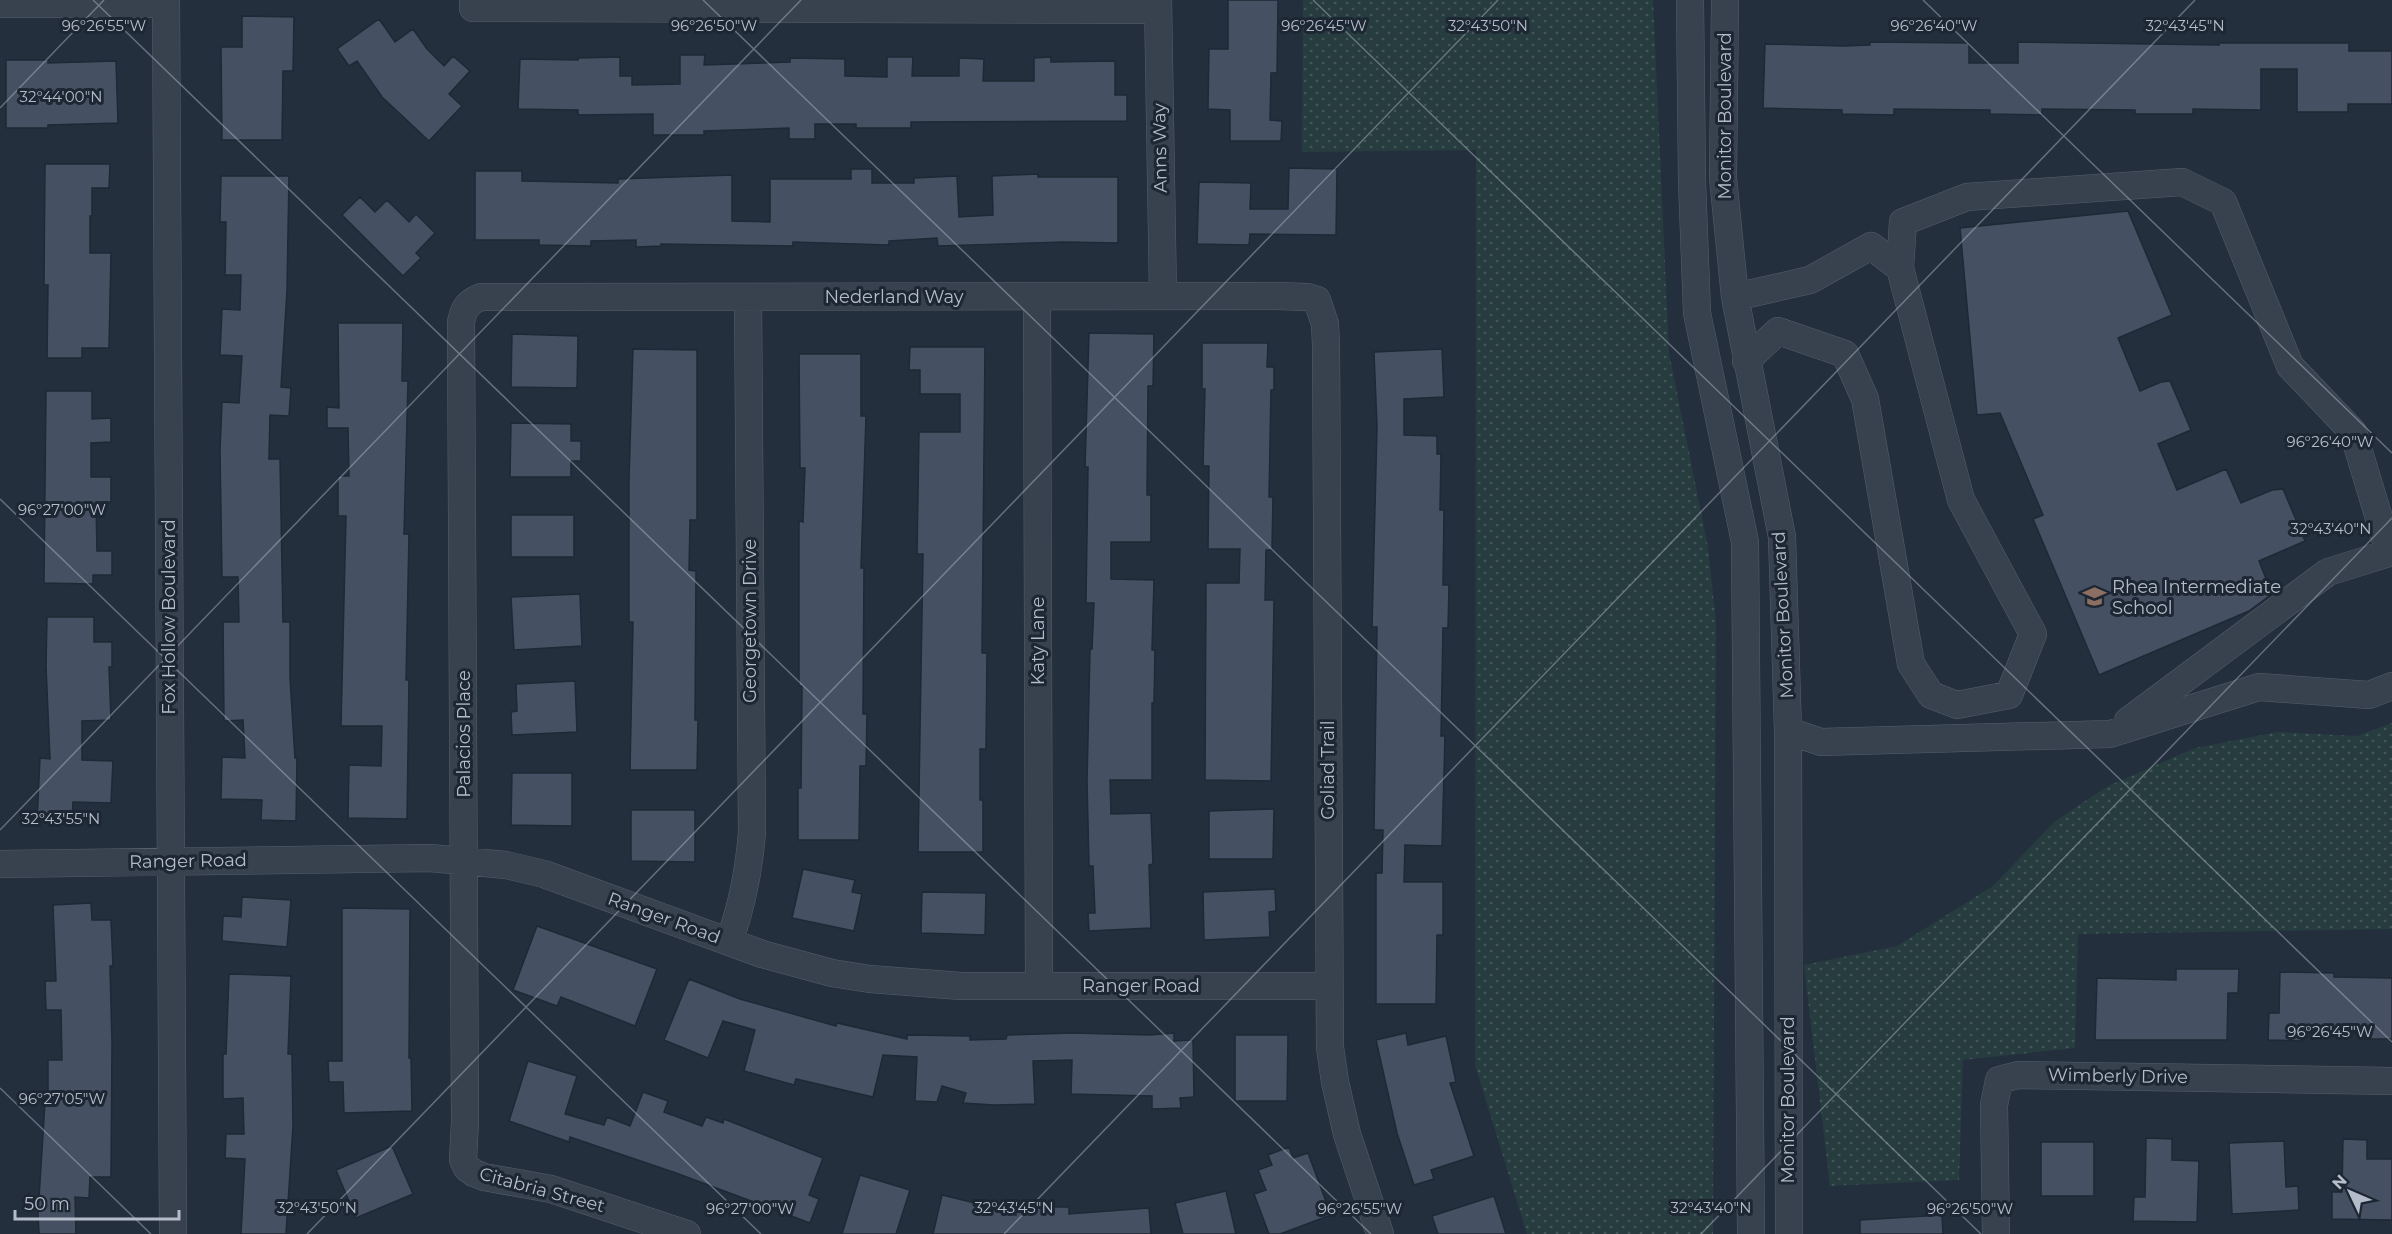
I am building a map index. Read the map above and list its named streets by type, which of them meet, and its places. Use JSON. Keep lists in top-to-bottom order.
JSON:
{
  "streets": {
    "street": [
      "Monitor Boulevard",
      "Anns Way",
      "Nederland Way",
      "Fox Hollow Boulevard",
      "Georgetown Drive",
      "Katy Lane",
      "Palacios Place",
      "Goliad Trail",
      "Ranger Road",
      "Wimberly Drive",
      "Citabria Street"
    ]
  },
  "crossings": [
    ["Anns Way", "Nederland Way"],
    ["Nederland Way", "Georgetown Drive"],
    ["Nederland Way", "Katy Lane"],
    ["Nederland Way", "Palacios Place"],
    ["Nederland Way", "Goliad Trail"],
    ["Fox Hollow Boulevard", "Ranger Road"],
    ["Georgetown Drive", "Ranger Road"],
    ["Katy Lane", "Ranger Road"],
    ["Palacios Place", "Ranger Road"],
    ["Palacios Place", "Citabria Street"],
    ["Goliad Trail", "Ranger Road"]
  ],
  "places": {
    "school or university": ["Rhea Intermediate School"]
  },
  "scale_bar": "50 m",
  "north": "top left",
  "coordinates": [
    "96°26'55\"W",
    "96°26'50\"W",
    "96°26'45\"W",
    "96°26'40\"W",
    "32°43'50\"N",
    "32°43'45\"N",
    "32°44'00\"N",
    "96°27'00\"W",
    "32°43'40\"N",
    "32°43'55\"N",
    "96°27'05\"W"
  ]
}
